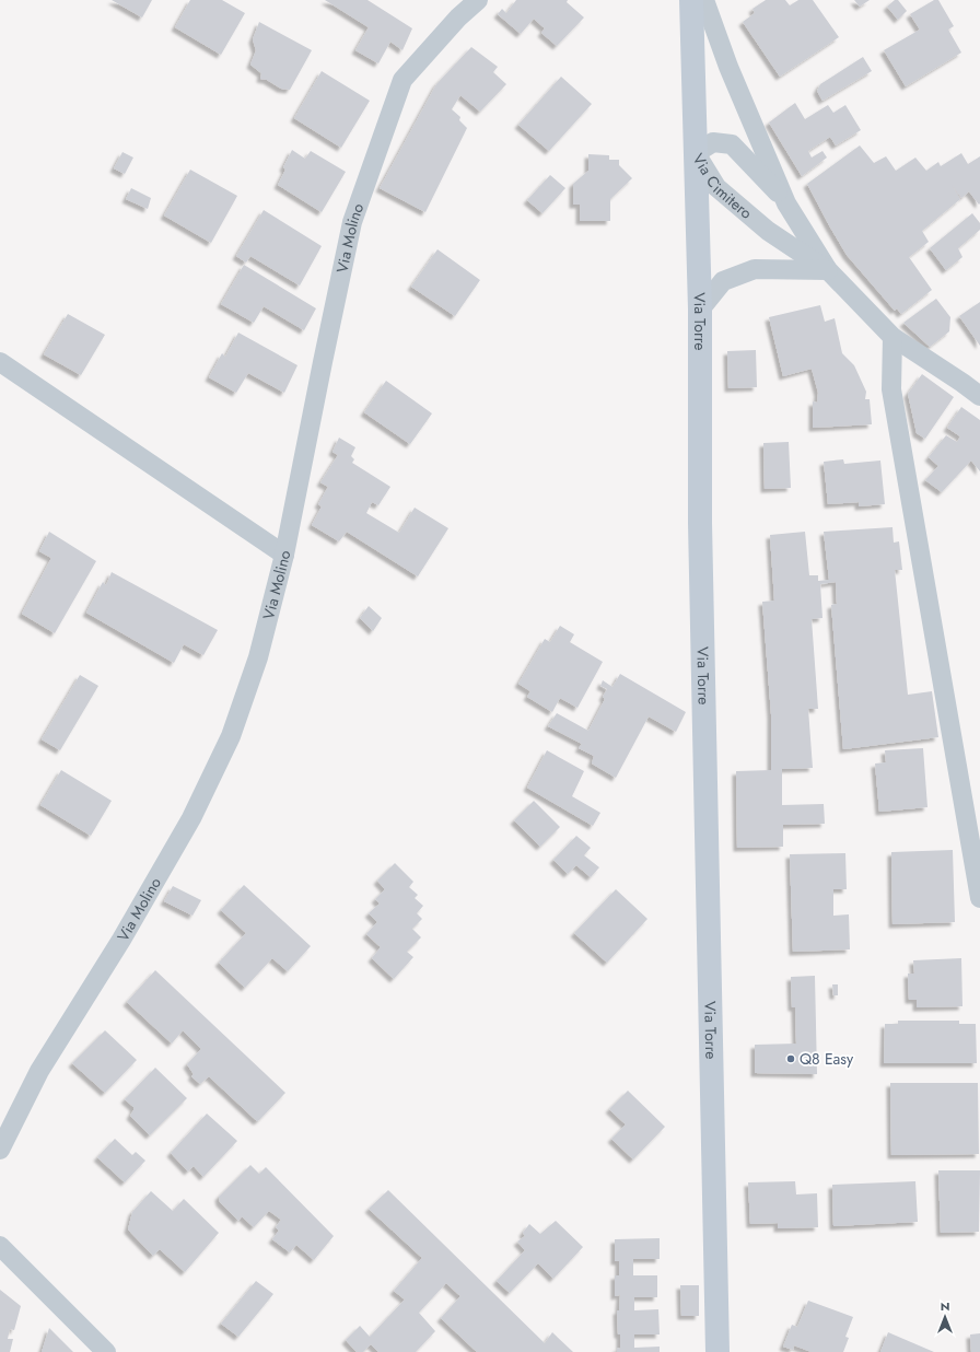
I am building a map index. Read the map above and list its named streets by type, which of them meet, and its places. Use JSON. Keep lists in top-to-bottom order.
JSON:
{
  "streets": {
    "main road": ["Via Torre"],
    "street": ["Via Cimitero", "Via Molino"]
  },
  "crossings": [
    ["Via Cimitero", "Via Torre"]
  ],
  "places": ["Q8 Easy"],
  "north": "top"
}
